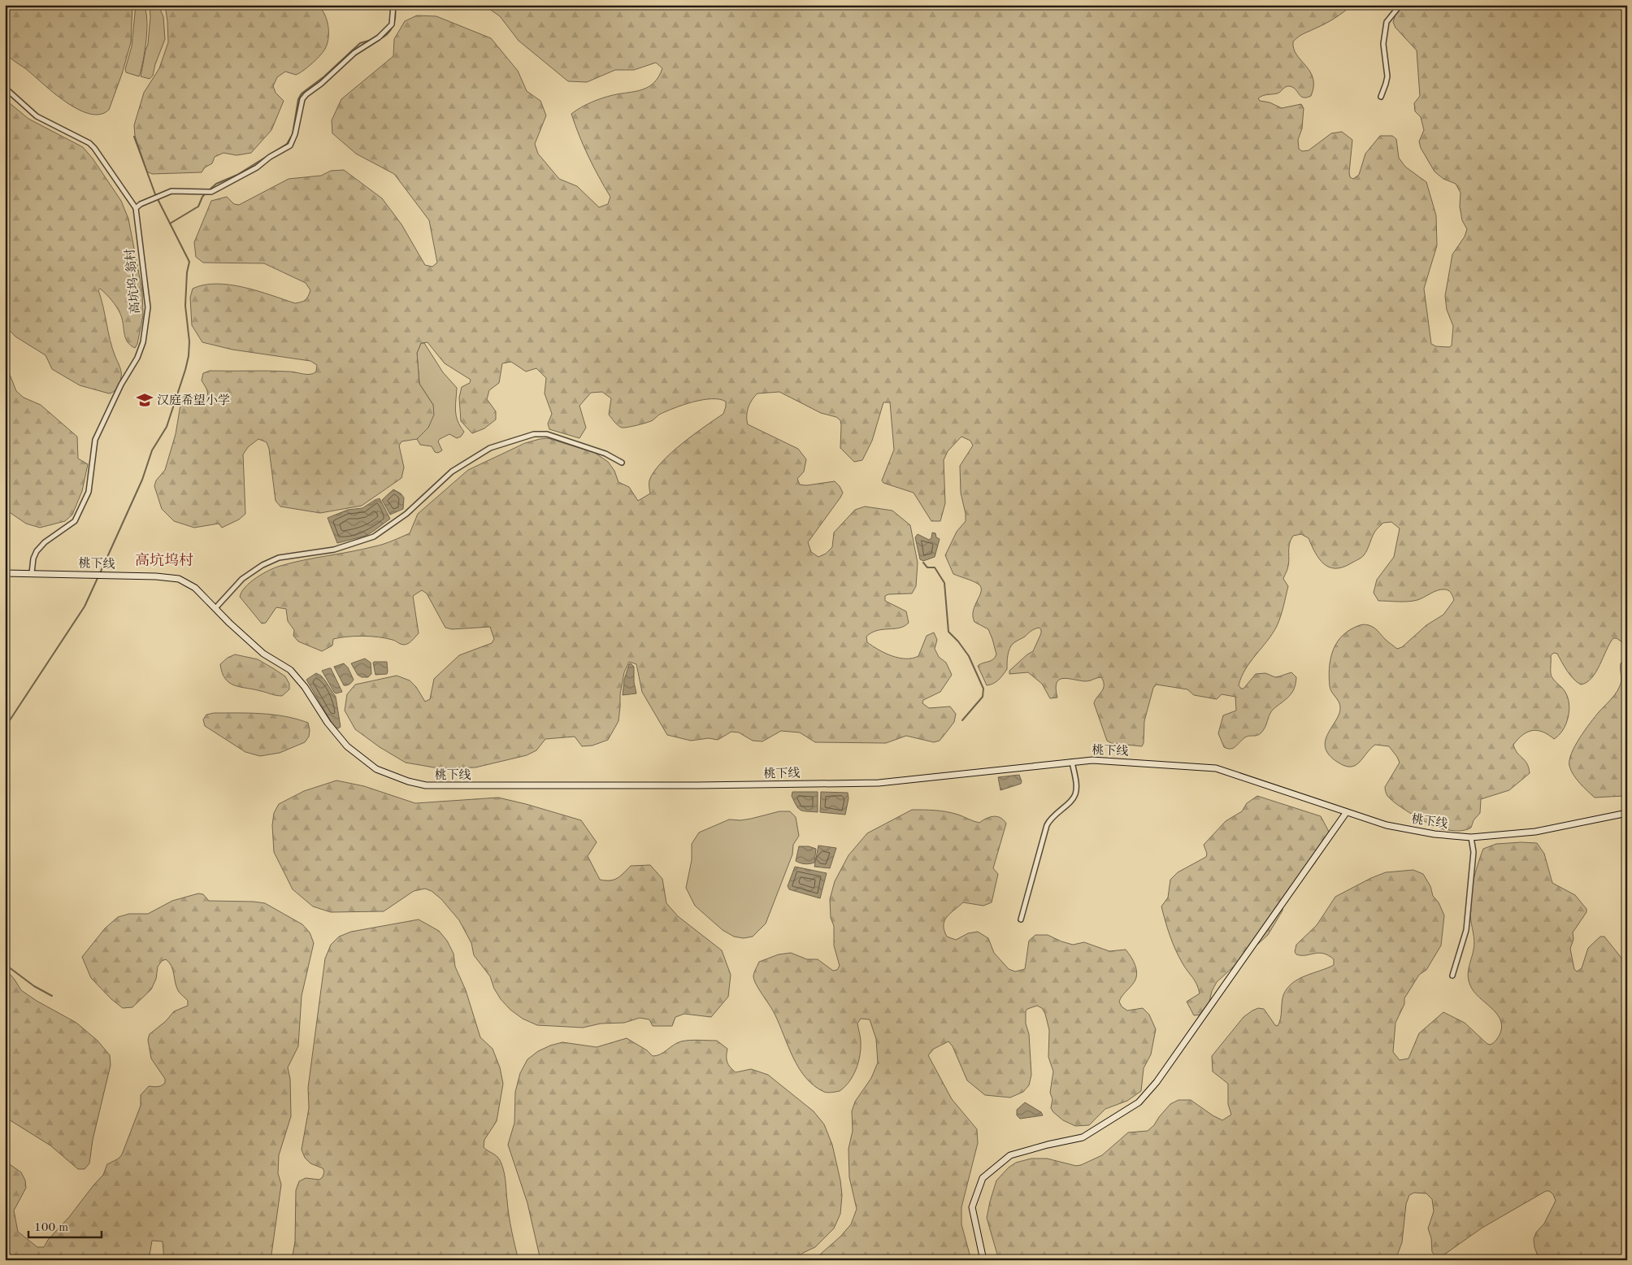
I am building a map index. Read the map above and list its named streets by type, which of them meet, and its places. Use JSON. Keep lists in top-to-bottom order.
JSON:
{
  "streets": {
    "main road": ["桃下线"],
    "street": ["高坑坞-翁村"]
  },
  "crossings": [
    ["高坑坞-翁村", "桃下线"]
  ],
  "districts": ["高坑坞村"],
  "places": {
    "school or university": ["汉庭希望小学"]
  },
  "scale_bar": "100 m"
}
